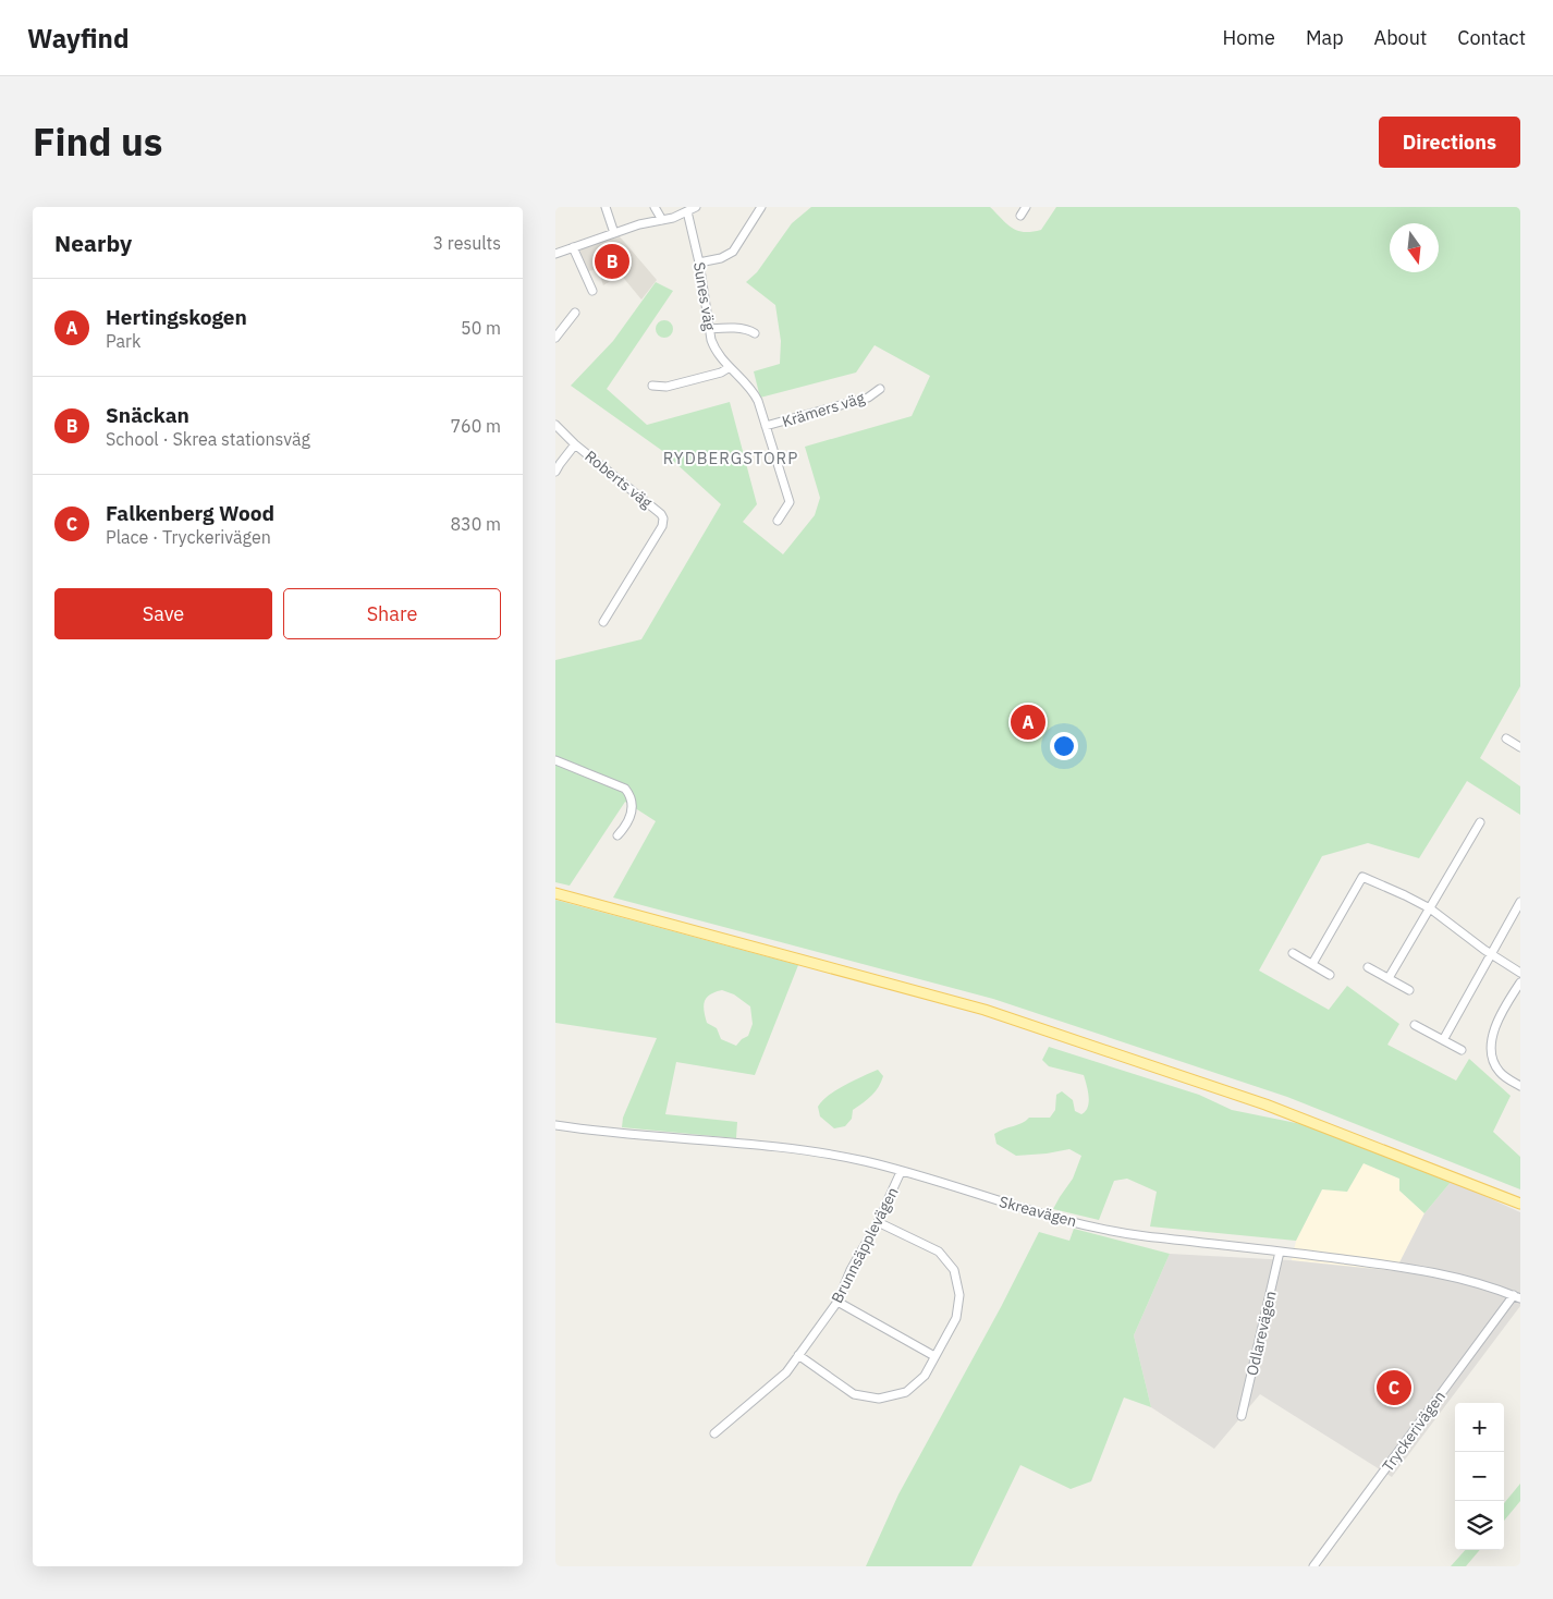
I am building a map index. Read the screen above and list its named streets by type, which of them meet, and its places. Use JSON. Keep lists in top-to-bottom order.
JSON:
{
  "streets": {
    "street": [
      "Sunes väg",
      "Krämers väg",
      "Roberts väg",
      "Skreavägen",
      "Brunnsäpplevägen",
      "Odlarevägen",
      "Tryckerivägen"
    ]
  },
  "crossings": [
    ["Sunes väg", "Krämers väg"],
    ["Skreavägen", "Brunnsäpplevägen"],
    ["Skreavägen", "Odlarevägen"],
    ["Skreavägen", "Tryckerivägen"]
  ],
  "districts": ["RYDBERGSTORP"],
  "north": "bottom",
  "page": {
    "header": "Wayfind",
    "nav": [
      "Home",
      "Map",
      "About",
      "Contact"
    ],
    "title": "Find us",
    "buttons": [
      "Directions",
      ["Save", "Share"]
    ],
    "heading": ["Nearby", "3 results"],
    "pins": ["B", "A", "C"],
    "list": [
      {
        "mark": "A",
        "name": "Hertingskogen",
        "note": "Park",
        "value": "50 m"
      },
      {
        "mark": "B",
        "name": "Snäckan",
        "note": "School · Skrea stationsväg",
        "value": "760 m"
      },
      {
        "mark": "C",
        "name": "Falkenberg Wood",
        "note": "Place · Tryckerivägen",
        "value": "830 m"
      }
    ],
    "map_buttons": ["+", "−"]
  }
}
